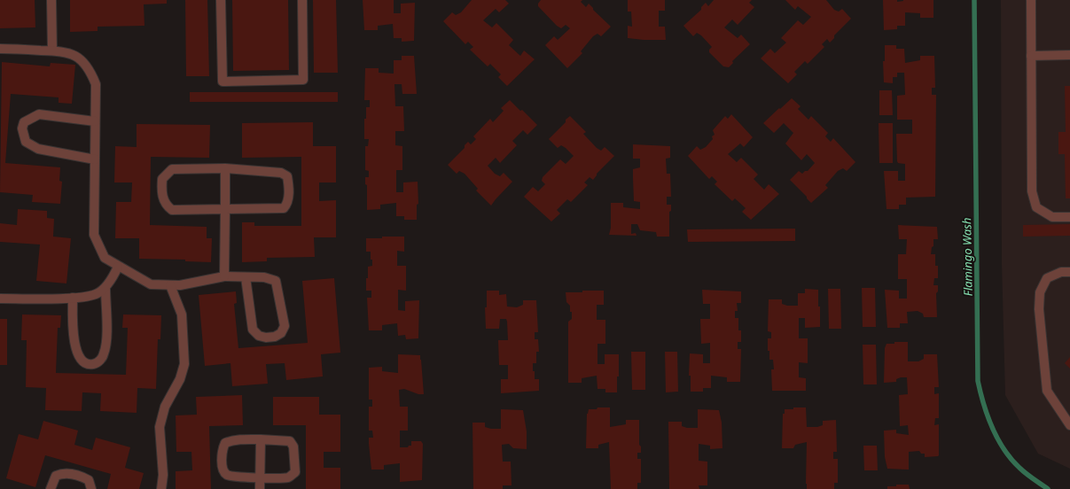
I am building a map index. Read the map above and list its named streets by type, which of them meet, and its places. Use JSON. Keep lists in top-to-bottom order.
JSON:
{
  "water": ["Flamingo Wash"]
}
